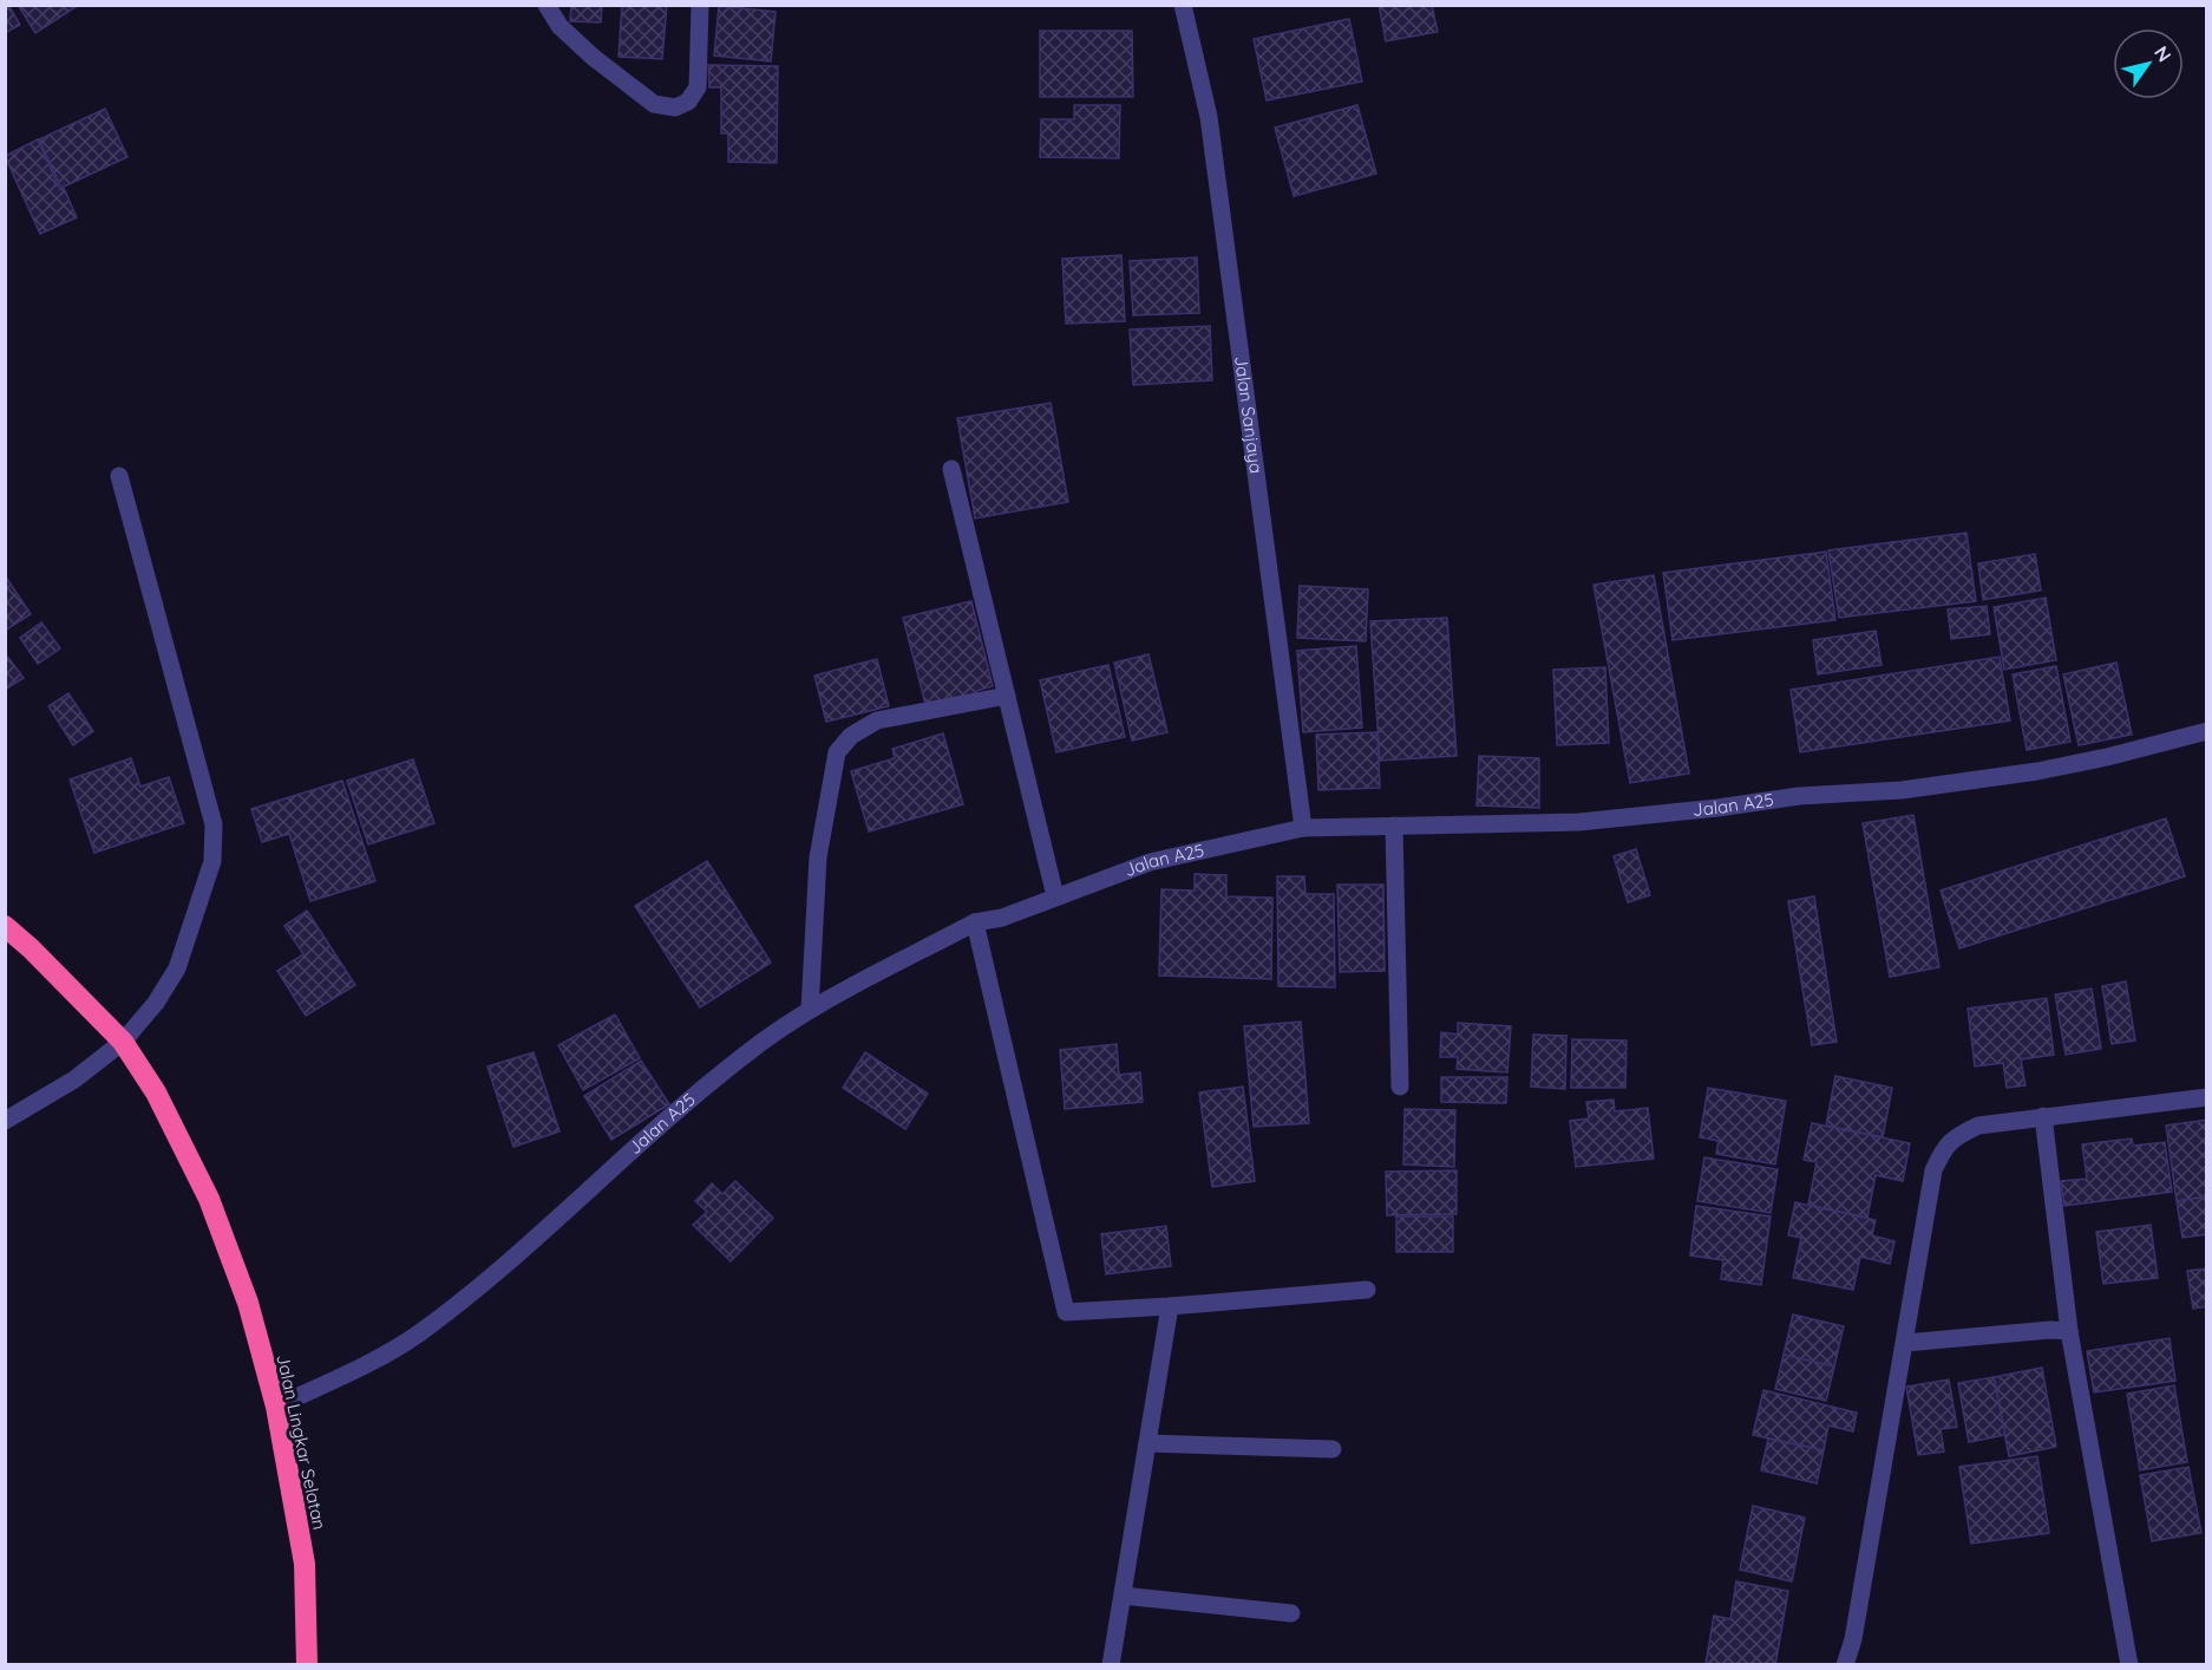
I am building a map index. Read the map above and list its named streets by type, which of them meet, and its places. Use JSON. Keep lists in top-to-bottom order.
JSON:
{
  "streets": {
    "highway": ["Jalan Lingkar Selatan"],
    "street": ["Jalan Sanjaya", "Jalan A25"]
  },
  "crossings": [
    ["Jalan Sanjaya", "Jalan A25"],
    ["Jalan A25", "Jalan Lingkar Selatan"]
  ],
  "north": "top right"
}
